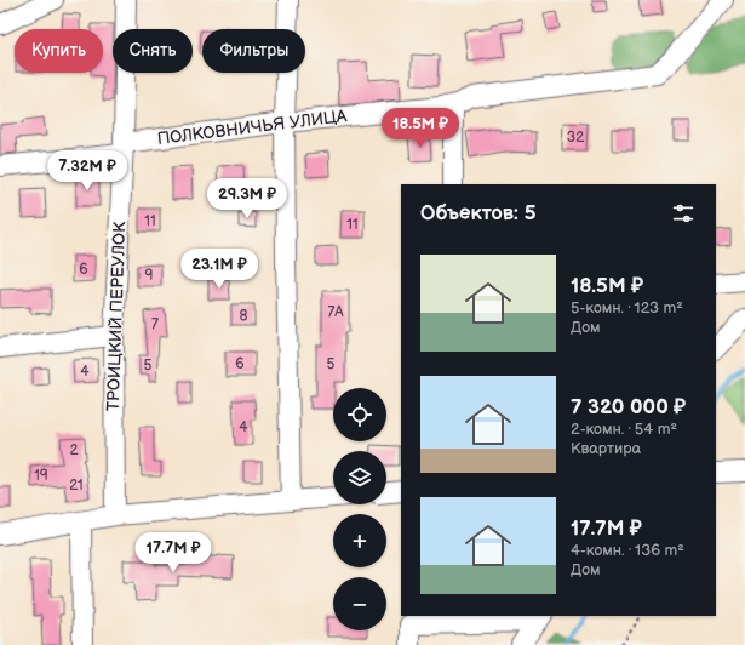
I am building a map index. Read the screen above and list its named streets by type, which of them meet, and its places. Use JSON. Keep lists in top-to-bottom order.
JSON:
{
  "streets": {
    "street": ["ПОЛКОВНИЧЬЯ УЛИЦА", "ТРОИЦКИЙ ПЕРЕУЛОК"]
  },
  "crossings": [
    ["ПОЛКОВНИЧЬЯ УЛИЦА", "ТРОИЦКИЙ ПЕРЕУЛОК"]
  ],
  "house_numbers": [
    "32",
    "11",
    "11",
    "6",
    "9",
    "7А",
    "8",
    "7",
    "6",
    "5",
    "5",
    "4",
    "4",
    "2",
    "19",
    "21"
  ],
  "page": {
    "chip": ["Купить", "Снять", "Фильтры"],
    "price": [
      "18.5M ₽",
      "7.32M ₽",
      "29.3M ₽",
      "23.1M ₽",
      "17.7M ₽"
    ],
    "heading": "Объектов: 5",
    "list": [
      {
        "name": "18.5M ₽",
        "note": "5-комн. · 123 m² · Дом"
      },
      {
        "name": "7 320 000 ₽",
        "note": "2-комн. · 54 m² · Квартира"
      },
      {
        "name": "17.7M ₽",
        "note": "4-комн. · 136 m² · Дом"
      }
    ],
    "map_buttons": ["+", "−"]
  }
}
